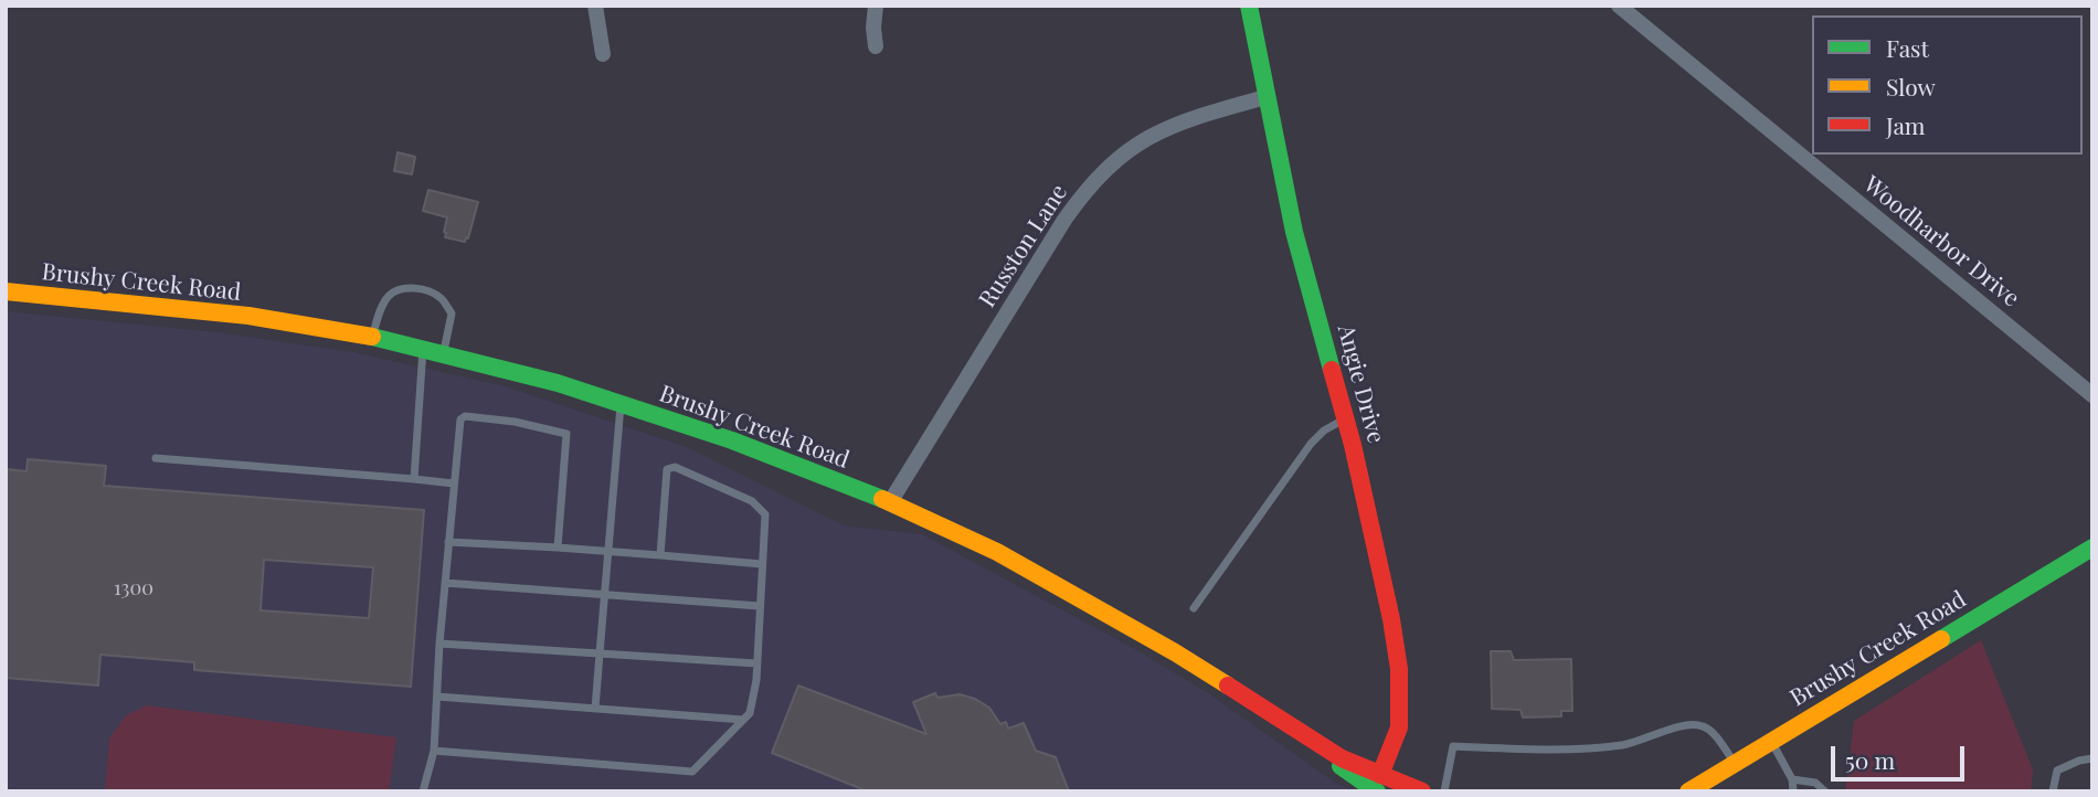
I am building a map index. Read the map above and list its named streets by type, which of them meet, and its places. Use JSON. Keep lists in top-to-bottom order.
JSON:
{
  "streets": {
    "street": [
      "Woodharbor Drive",
      "Russton Lane",
      "Brushy Creek Road",
      "Angie Drive"
    ]
  },
  "crossings": [
    ["Russton Lane", "Brushy Creek Road"],
    ["Russton Lane", "Angie Drive"],
    ["Brushy Creek Road", "Angie Drive"]
  ],
  "house_numbers": ["1300"],
  "legend": ["Fast", "Slow", "Jam"],
  "scale_bar": "50 m"
}
